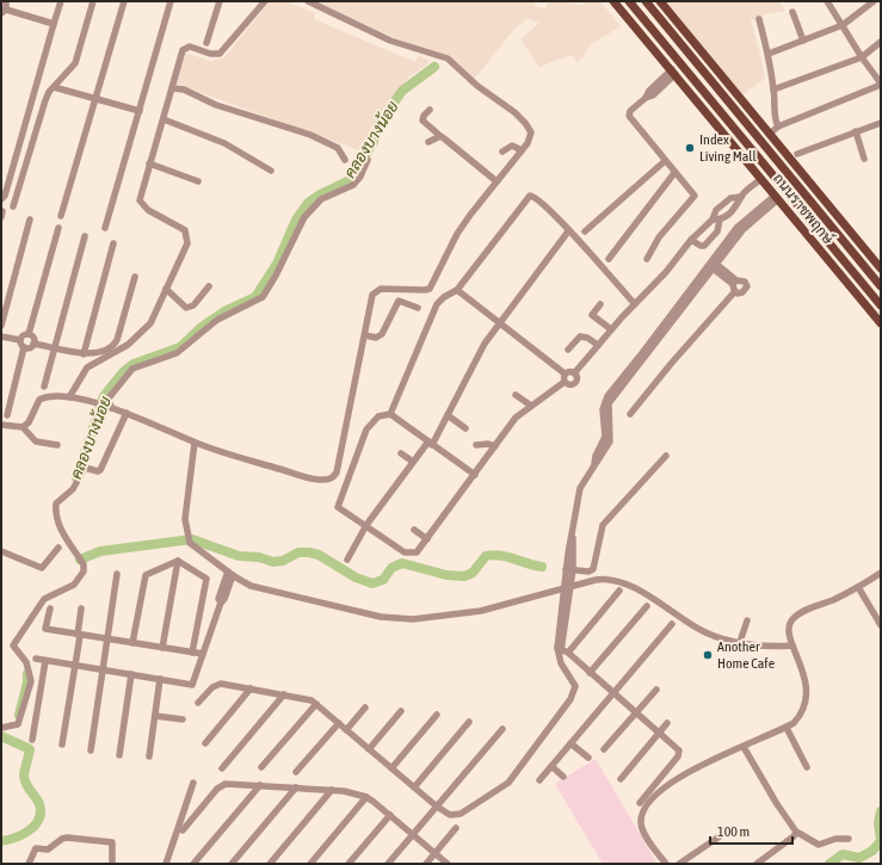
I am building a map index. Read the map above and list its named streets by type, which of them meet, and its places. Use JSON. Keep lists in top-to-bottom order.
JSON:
{
  "streets": {
    "main road": ["ถนนราชพฤกษ์"]
  },
  "water": ["คลองบางน้อย"],
  "places": ["Index Living Mall", "Another Home Cafe"],
  "scale_bar": "100 m"
}
